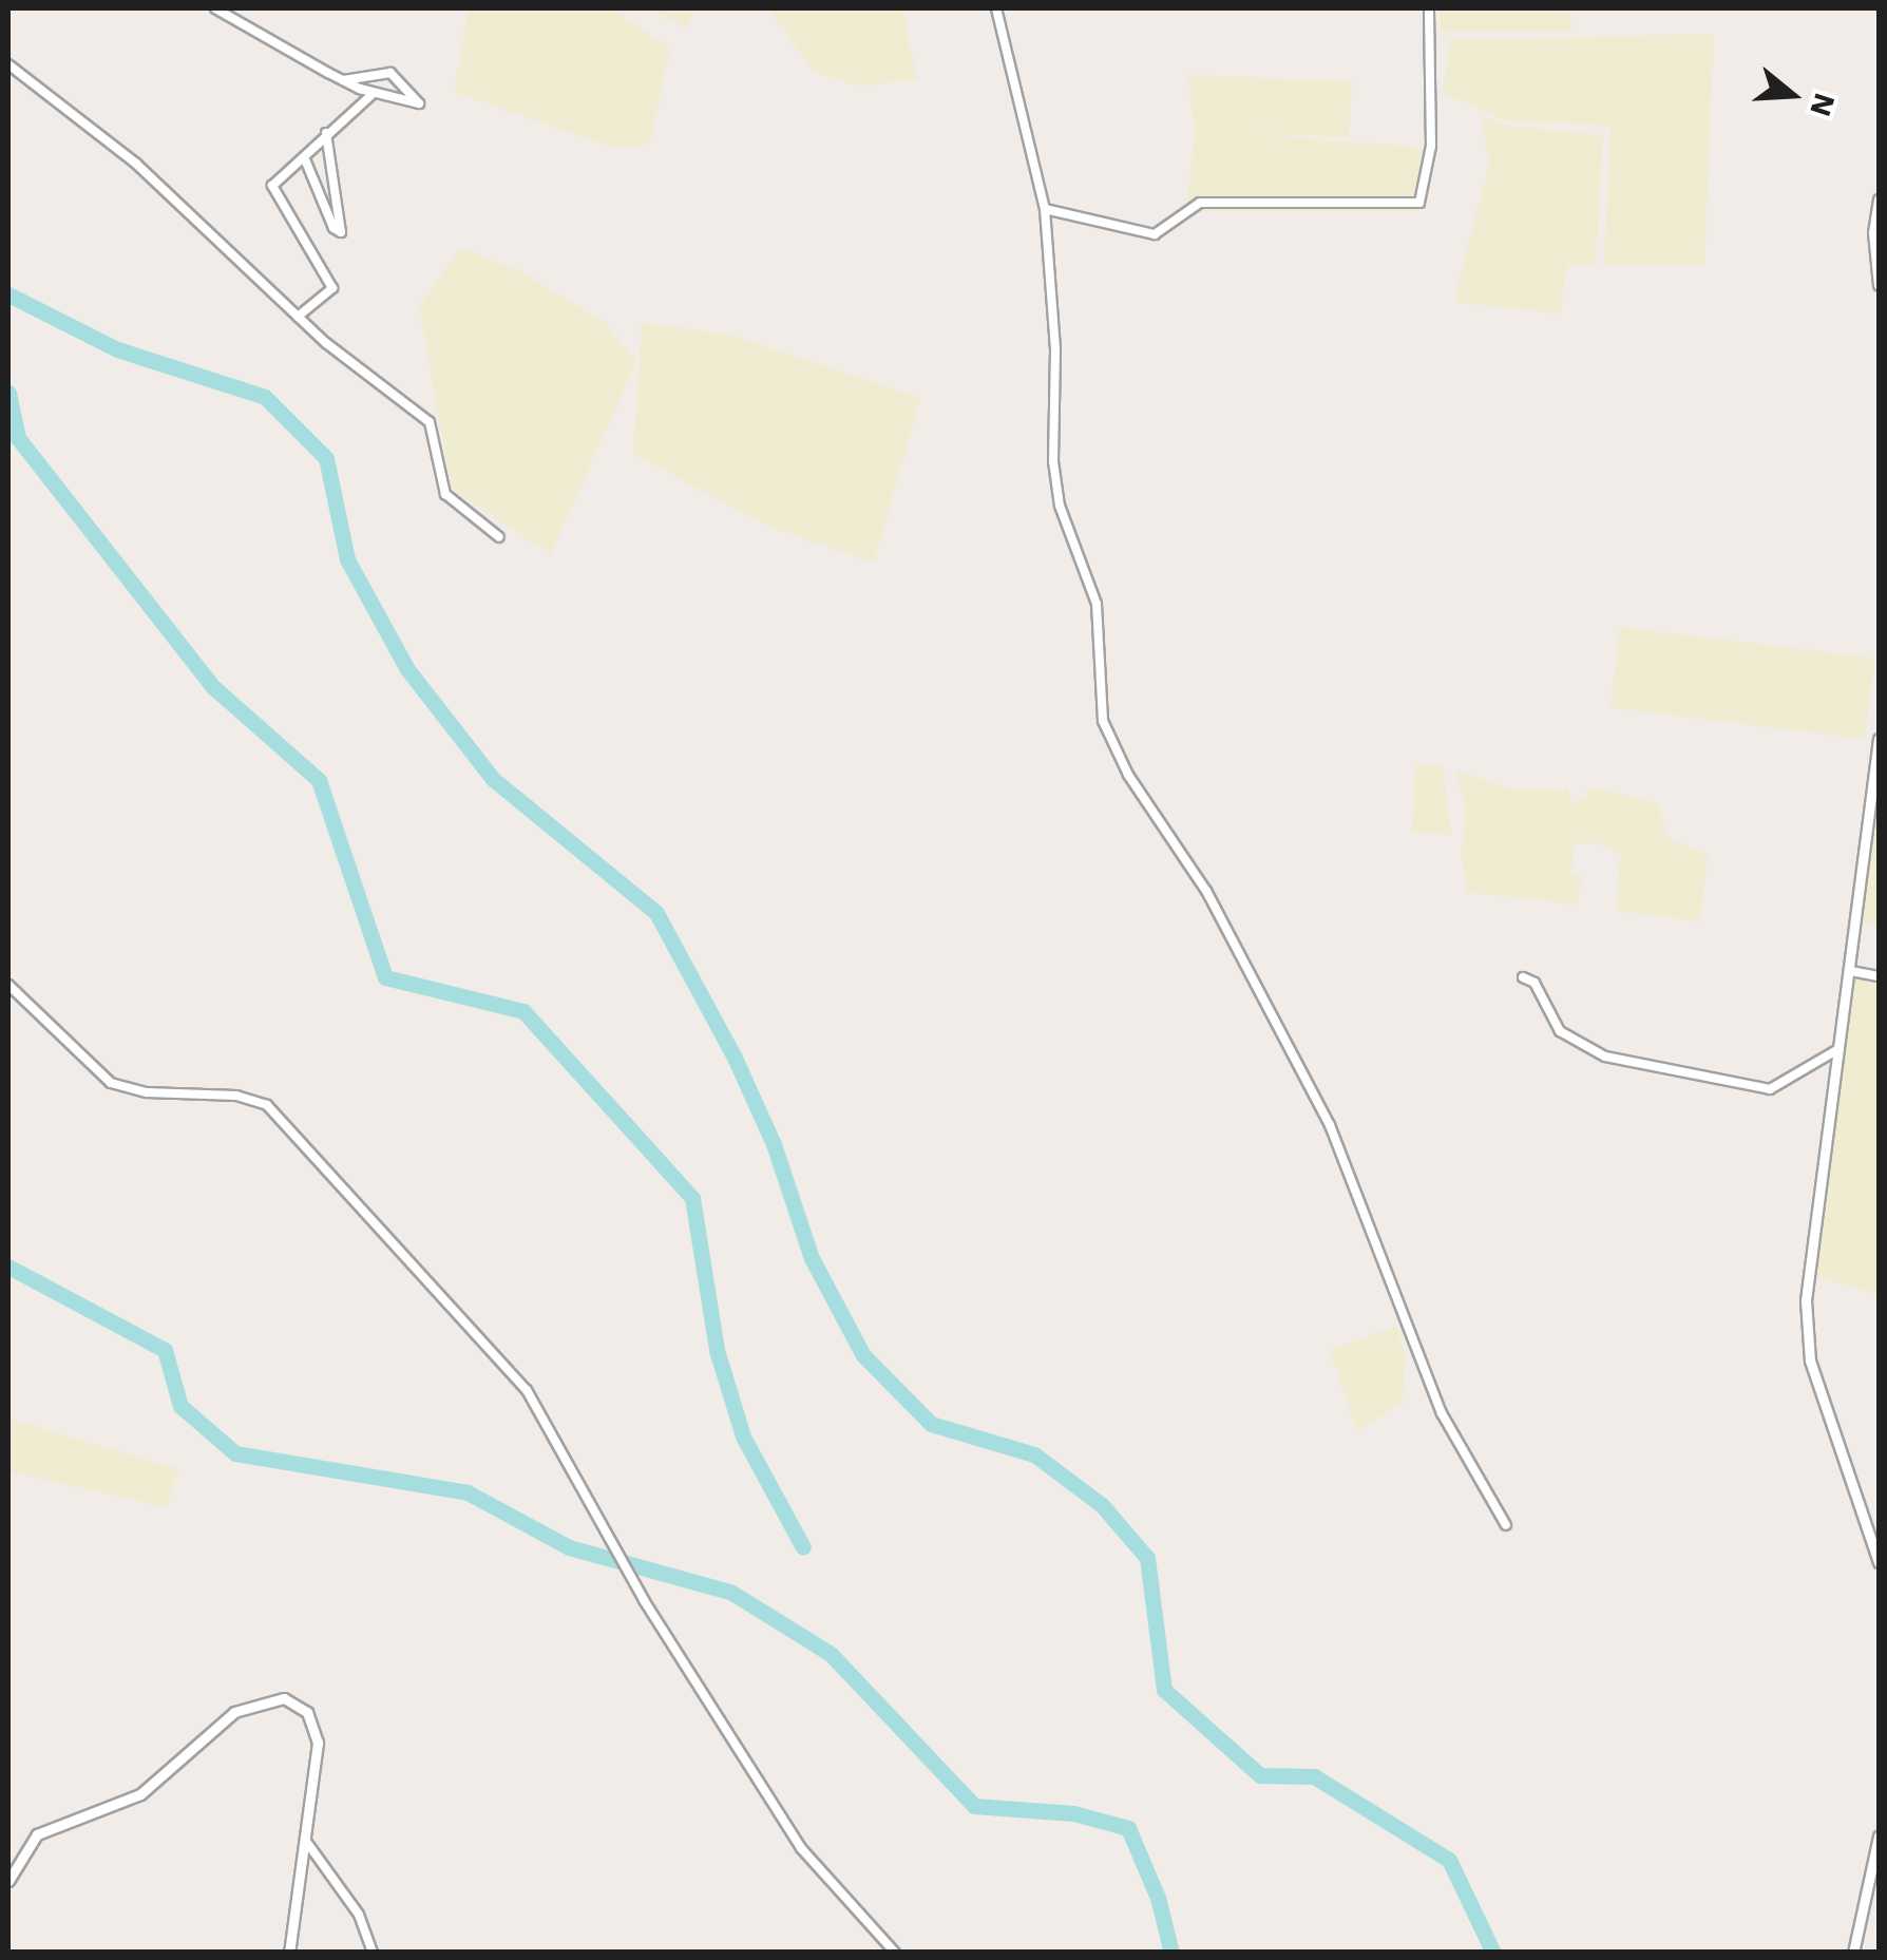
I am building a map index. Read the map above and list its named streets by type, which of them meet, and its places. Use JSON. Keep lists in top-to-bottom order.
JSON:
{
  "north": "right"
}
